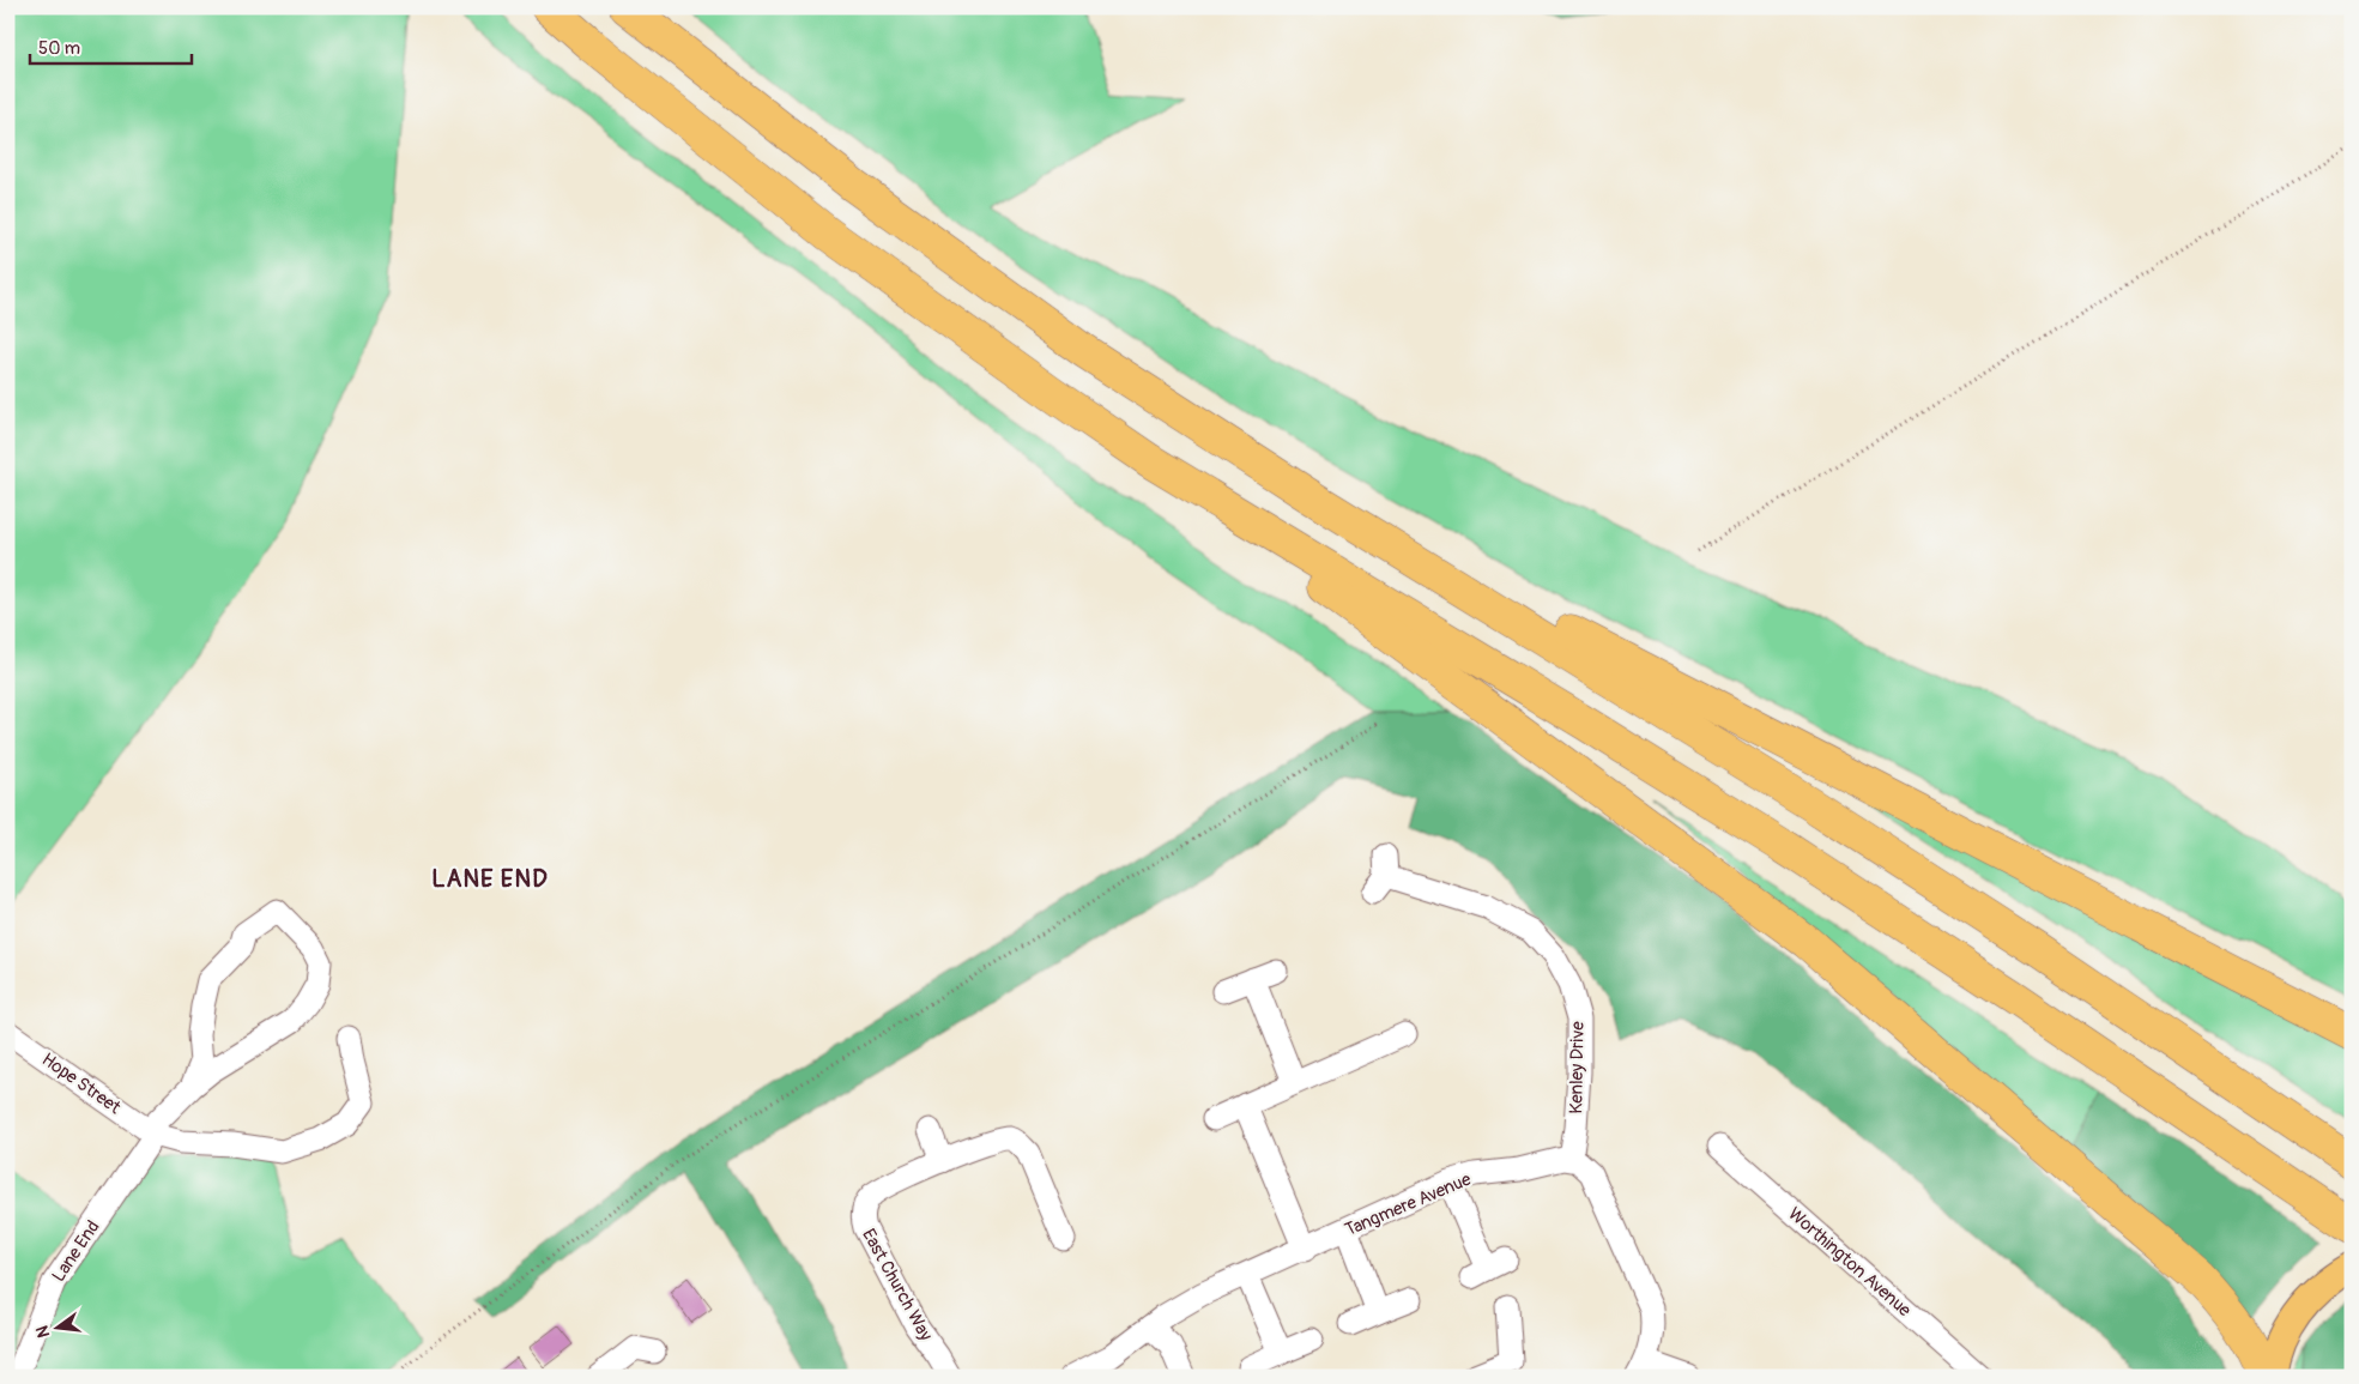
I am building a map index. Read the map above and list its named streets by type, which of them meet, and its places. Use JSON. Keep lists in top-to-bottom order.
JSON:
{
  "streets": {
    "street": [
      "Kenley Drive",
      "Hope Street",
      "Tangmere Avenue",
      "Lane End",
      "Worthington Avenue",
      "East Church Way"
    ]
  },
  "crossings": [
    ["Kenley Drive", "Tangmere Avenue"],
    ["Hope Street", "Lane End"]
  ],
  "districts": ["LANE END"],
  "scale_bar": "50 m",
  "north": "left"
}
